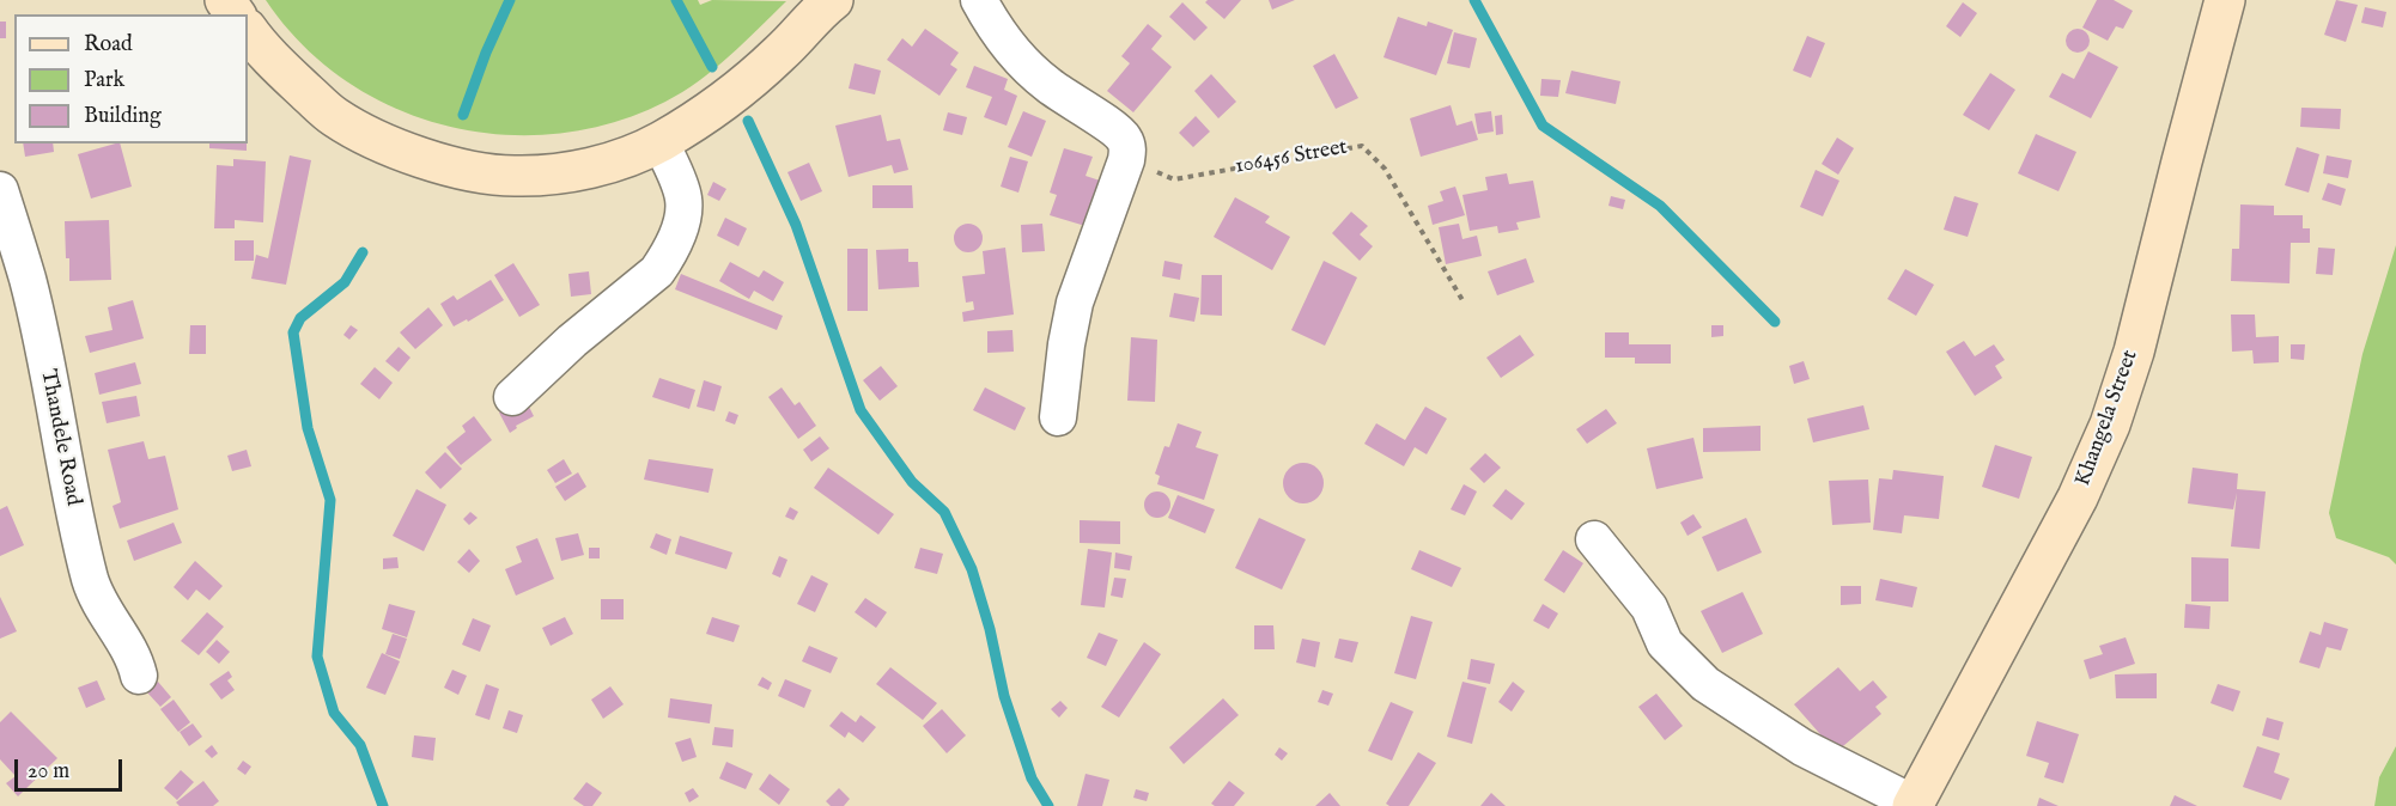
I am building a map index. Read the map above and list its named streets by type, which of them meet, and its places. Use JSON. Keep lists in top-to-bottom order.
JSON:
{
  "streets": {
    "street": ["Khangela Street", "Thandele Road"],
    "path": ["106456 Street"]
  },
  "legend": ["Road", "Park", "Building"],
  "scale_bar": "20 m"
}
